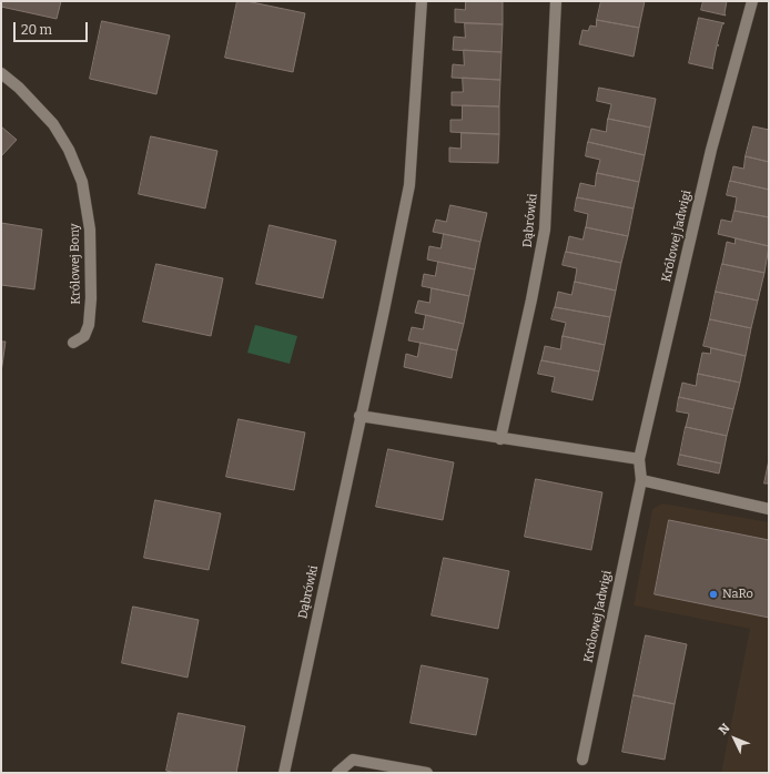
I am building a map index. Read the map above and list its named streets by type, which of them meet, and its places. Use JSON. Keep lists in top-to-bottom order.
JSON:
{
  "streets": {
    "street": ["Dąbrówki", "Królowej Jadwigi", "Królowej Bony"]
  },
  "places": ["NaRo"],
  "scale_bar": "20 m",
  "north": "top left"
}
